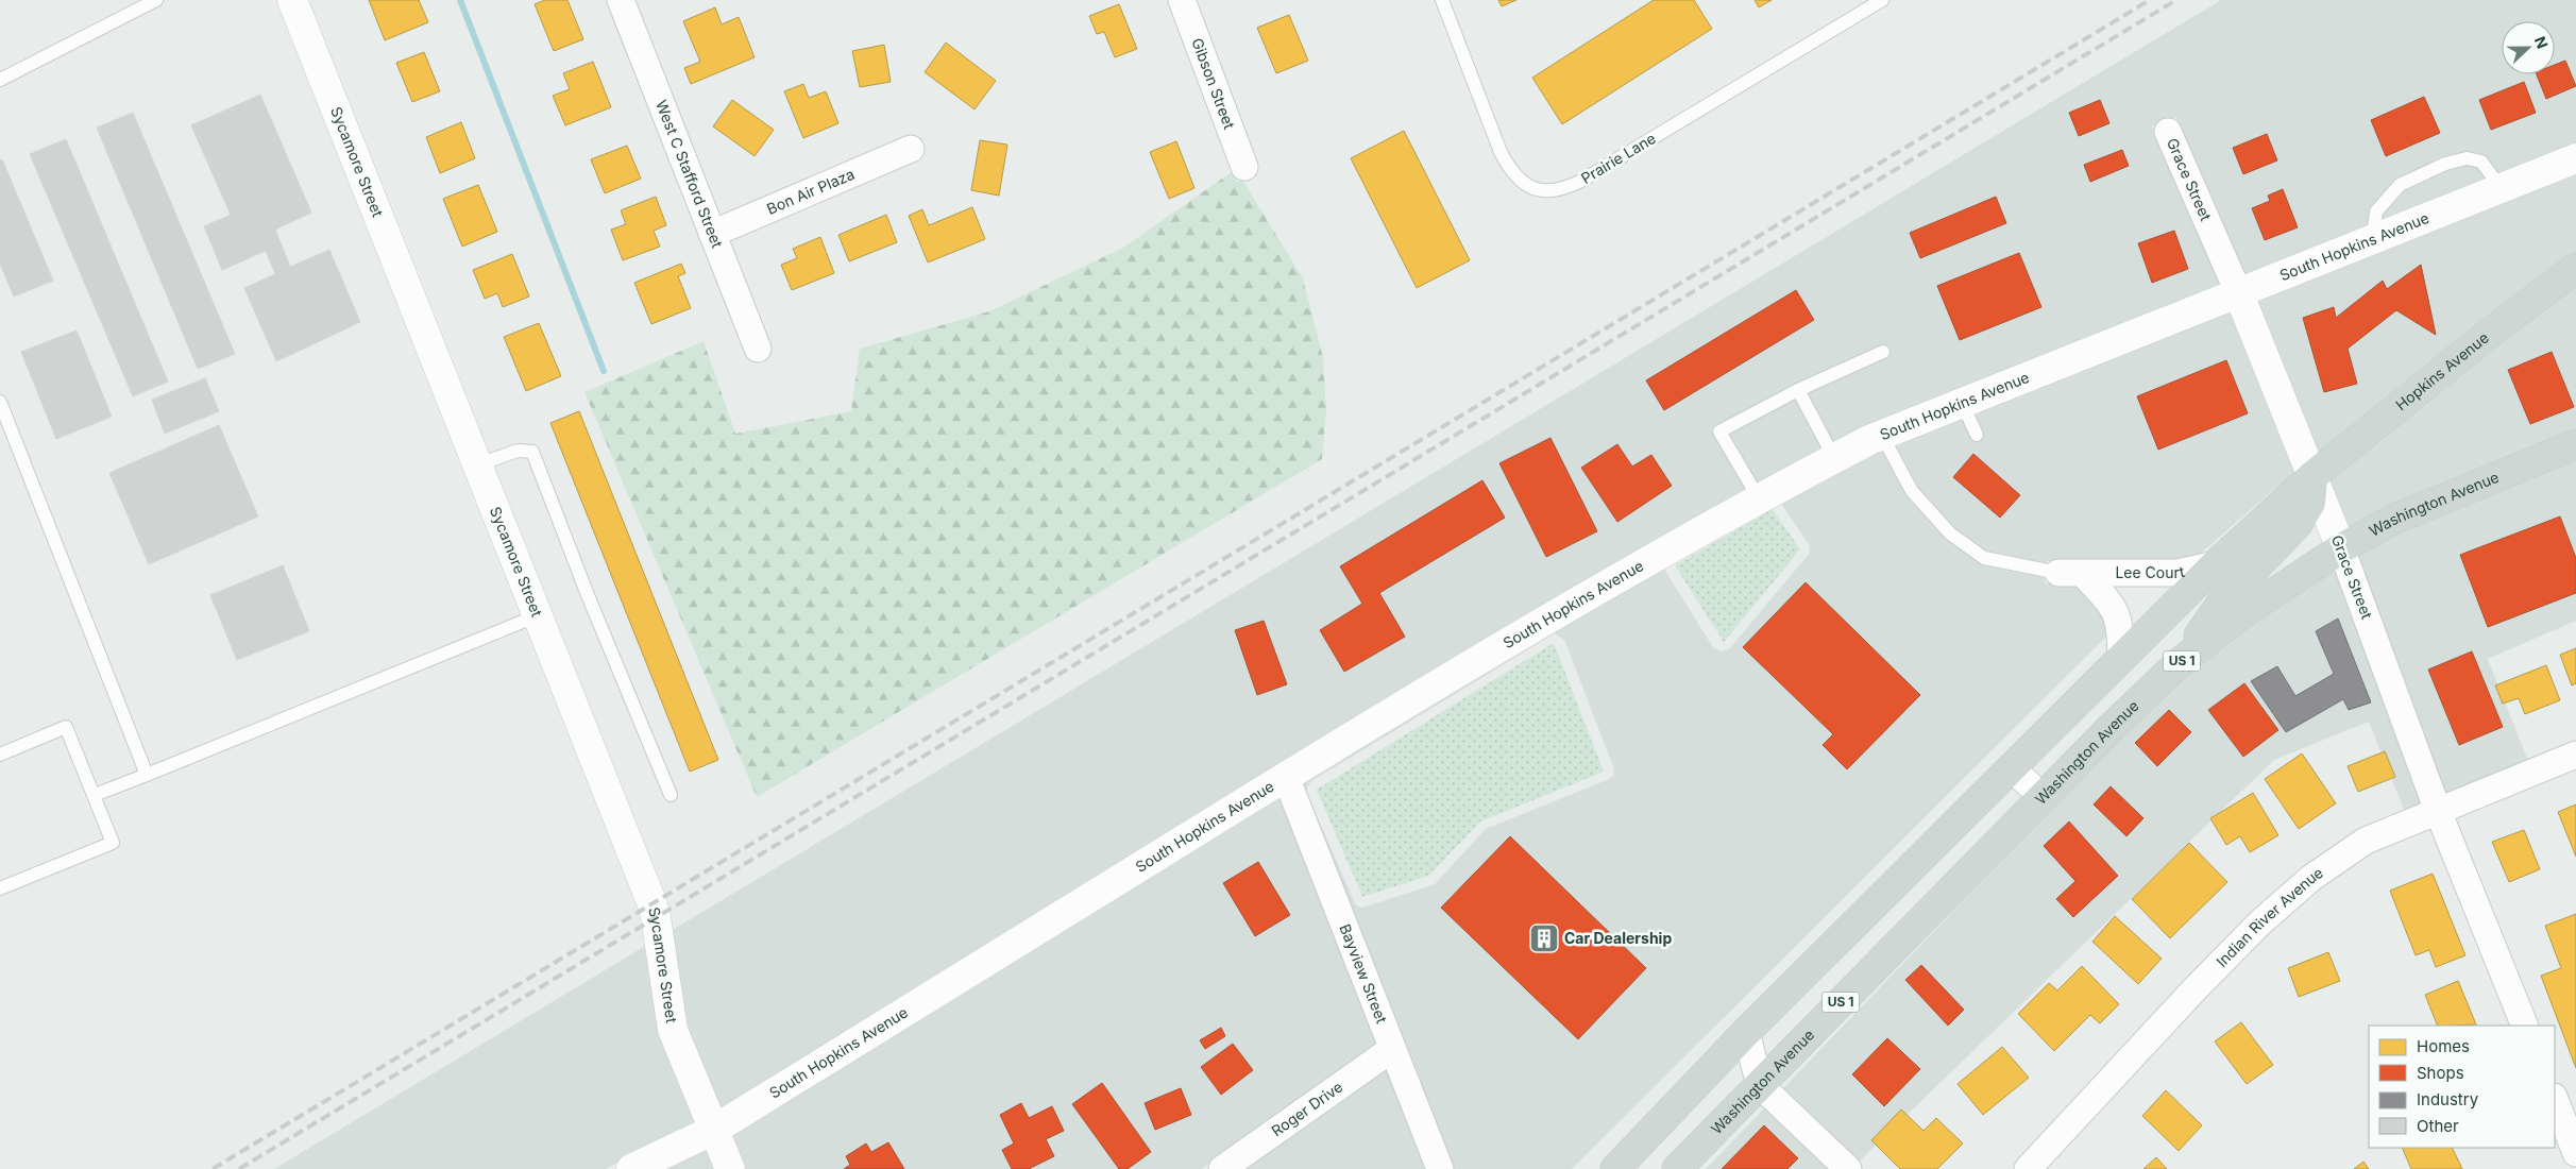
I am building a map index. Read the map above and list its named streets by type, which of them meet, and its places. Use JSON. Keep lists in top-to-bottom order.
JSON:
{
  "streets": {
    "main road": ["Hopkins Avenue", "Washington Avenue", "US 1"],
    "street": [
      "Gibson Street",
      "Sycamore Street",
      "West C Stafford Street",
      "Grace Street",
      "Bon Air Plaza",
      "South Hopkins Avenue",
      "Lee Court",
      "Indian River Avenue",
      "Bayview Street",
      "Roger Drive"
    ],
    "lane": ["Prairie Lane"]
  },
  "crossings": [
    ["Sycamore Street", "South Hopkins Avenue"],
    ["West C Stafford Street", "Bon Air Plaza"],
    ["Grace Street", "South Hopkins Avenue"],
    ["Grace Street", "Hopkins Avenue"],
    ["Grace Street", "Washington Avenue"],
    ["Grace Street", "Indian River Avenue"],
    ["South Hopkins Avenue", "Bayview Street"],
    ["Bayview Street", "Roger Drive"]
  ],
  "places": {
    "building": ["Car Dealership"]
  },
  "legend": [
    "Homes",
    "Shops",
    "Industry",
    "Other"
  ],
  "north": "right"
}
